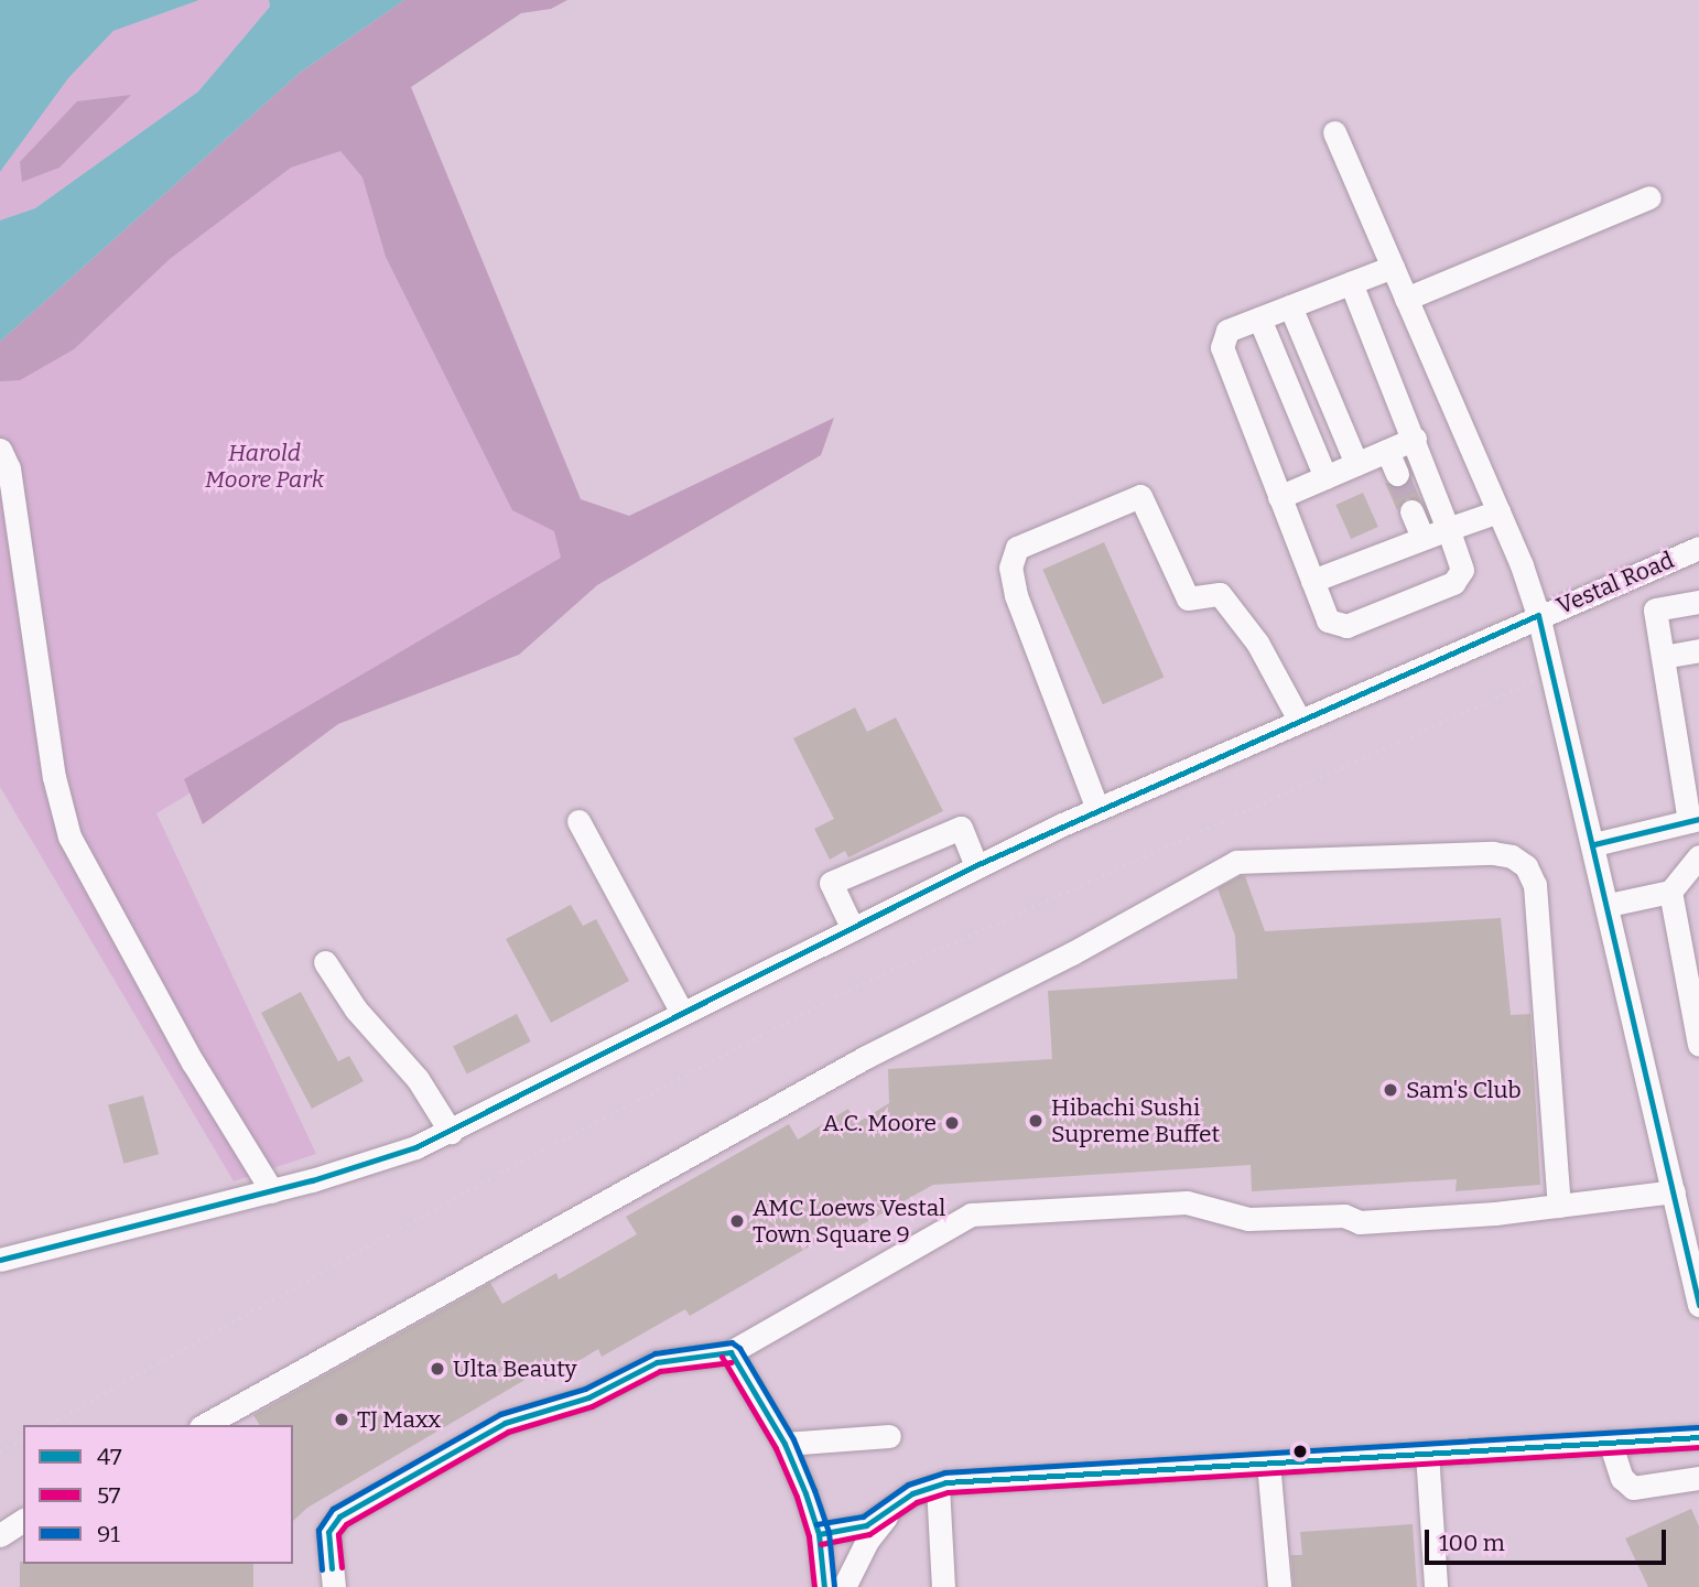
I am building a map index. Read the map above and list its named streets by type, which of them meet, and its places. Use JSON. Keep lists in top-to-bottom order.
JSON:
{
  "streets": {
    "street": ["Vestal Road"]
  },
  "parks": ["Harold Moore Park"],
  "places": [
    "Sam's Club",
    "Hibachi Sushi Supreme Buffet",
    "A.C. Moore",
    "AMC Loews Vestal Town Square 9",
    "Ulta Beauty",
    "TJ Maxx"
  ],
  "lines": ["transit line 47", "transit line 91", "transit line 57"],
  "legend": ["47", "57", "91"],
  "scale_bar": "100 m"
}
